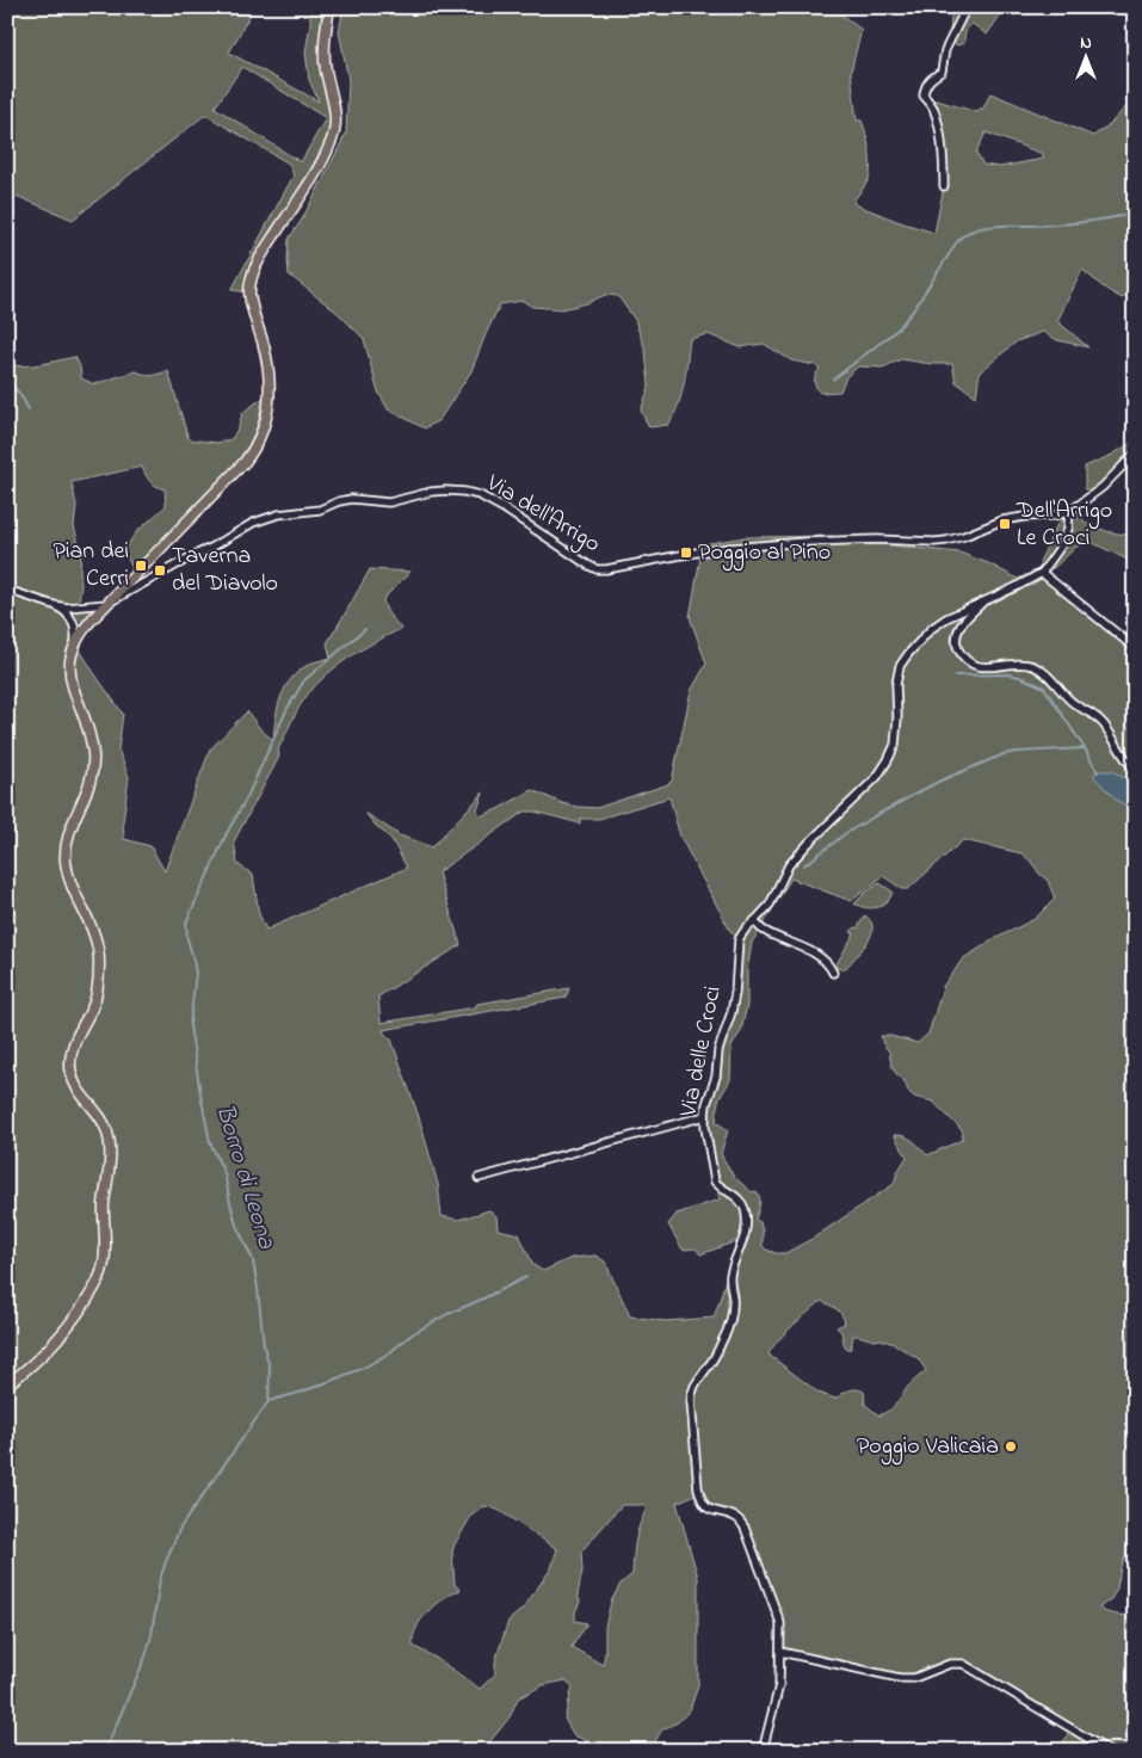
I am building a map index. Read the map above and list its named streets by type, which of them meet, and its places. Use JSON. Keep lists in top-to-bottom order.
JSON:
{
  "streets": {
    "street": ["Via dell'Arrigo", "Via delle Croci"]
  },
  "crossings": [
    ["Via dell'Arrigo", "Via delle Croci"]
  ],
  "water": ["Borro di Leona"],
  "places": {
    "transit": [
      "Dell'Arrigo Le Croci",
      "Poggio al Pino",
      "Pian dei Cerri",
      "Taverna del Diavolo"
    ],
    "other": ["Poggio Valicaia"]
  },
  "north": "top"
}
